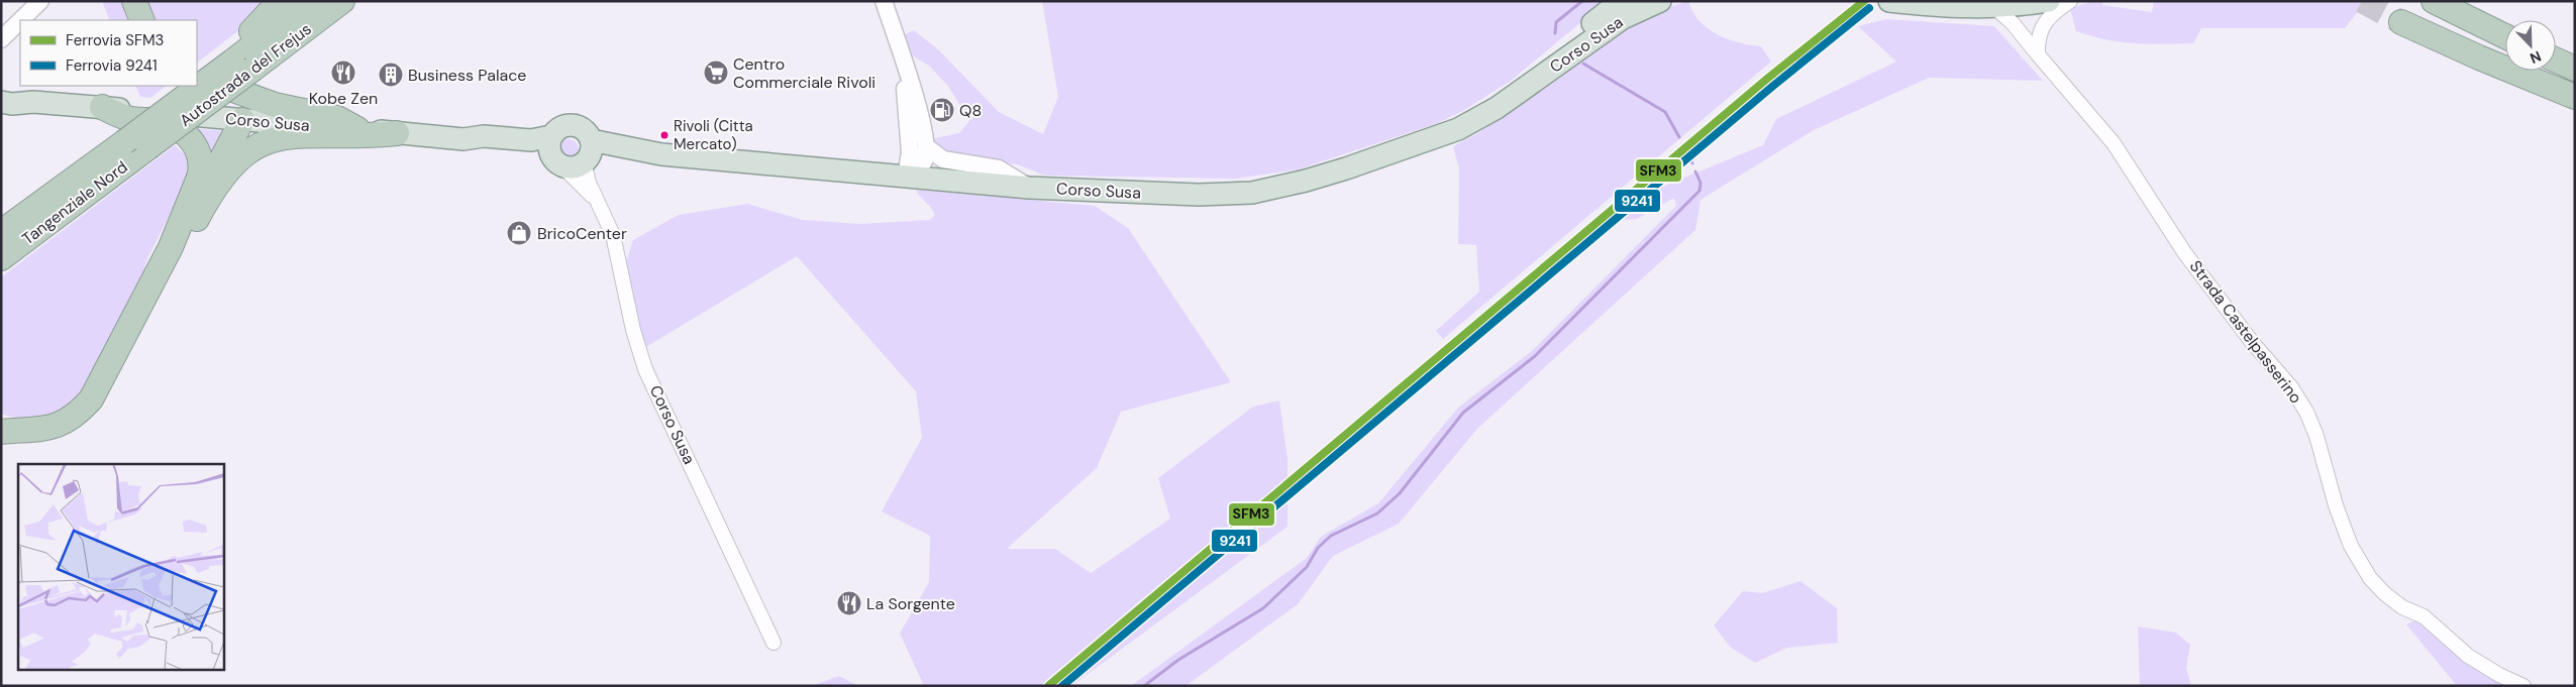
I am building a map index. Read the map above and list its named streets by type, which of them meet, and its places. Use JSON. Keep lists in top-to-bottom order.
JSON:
{
  "streets": {
    "highway": ["Autostrada del Frejus", "Tangenziale Nord"],
    "main road": ["Corso Susa"],
    "street": ["Strada Castelpasserino"]
  },
  "crossings": [
    ["Autostrada del Frejus", "Tangenziale Nord"]
  ],
  "places": {
    "restaurant": ["Kobe Zen", "La Sorgente"],
    "supermarket": ["Centro Commerciale Rivoli"],
    "building": ["Business Palace"],
    "fuel station": ["Q8"],
    "other": ["Rivoli (Citta Mercato)"],
    "shop": ["BricoCenter"]
  },
  "lines": ["rail line SFM3", "rail line 9241"],
  "legend": ["Ferrovia SFM3", "Ferrovia 9241"],
  "north": "bottom right"
}
